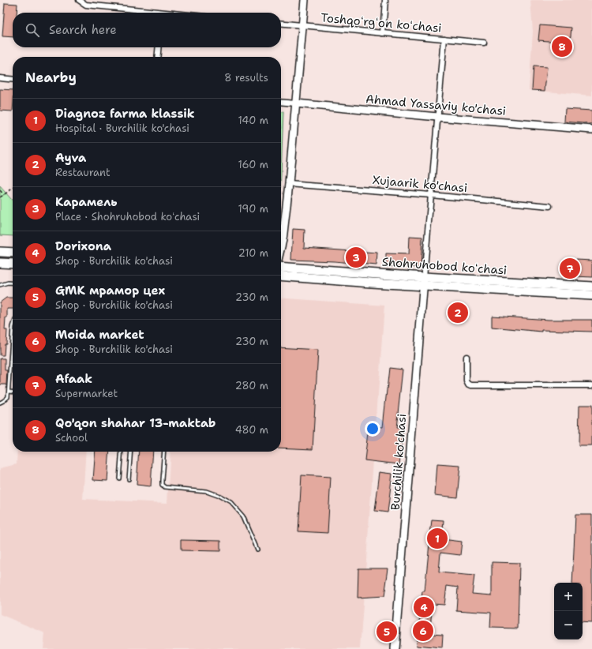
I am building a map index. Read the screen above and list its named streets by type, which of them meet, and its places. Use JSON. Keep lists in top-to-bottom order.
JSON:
{
  "streets": {
    "highway": ["Shohruhobod koʻchasi"],
    "street": [
      "Toshqoʻrgʻon koʻchasi",
      "Ahmad Yassaviy ko'chasi",
      "Xujaarik ko'chasi",
      "Burchilik ko'chasi"
    ]
  },
  "crossings": [
    ["Shohruhobod koʻchasi", "Burchilik ko'chasi"]
  ],
  "page": {
    "search": "Search here",
    "pins": [
      "8",
      "3",
      "7",
      "2",
      "1",
      "4",
      "6",
      "5"
    ],
    "heading": ["Nearby", "8 results"],
    "list": [
      {
        "mark": "1",
        "name": "Diagnoz farma klassik",
        "note": "Hospital · Burchilik ko'chasi",
        "value": "140 m"
      },
      {
        "mark": "2",
        "name": "Ayva",
        "note": "Restaurant",
        "value": "160 m"
      },
      {
        "mark": "3",
        "name": "Карамель",
        "note": "Place · Shohruhobod koʻchasi",
        "value": "190 m"
      },
      {
        "mark": "4",
        "name": "Dorixona",
        "note": "Shop · Burchilik ko'chasi",
        "value": "210 m"
      },
      {
        "mark": "5",
        "name": "GMK мрамор цех",
        "note": "Shop · Burchilik ko'chasi",
        "value": "230 m"
      },
      {
        "mark": "6",
        "name": "Moida market",
        "note": "Shop · Burchilik ko'chasi",
        "value": "230 m"
      },
      {
        "mark": "7",
        "name": "Afaak",
        "note": "Supermarket",
        "value": "280 m"
      },
      {
        "mark": "8",
        "name": "Qo'qon shahar 13-maktab",
        "note": "School",
        "value": "480 m"
      }
    ],
    "map_buttons": ["+", "−"]
  }
}
